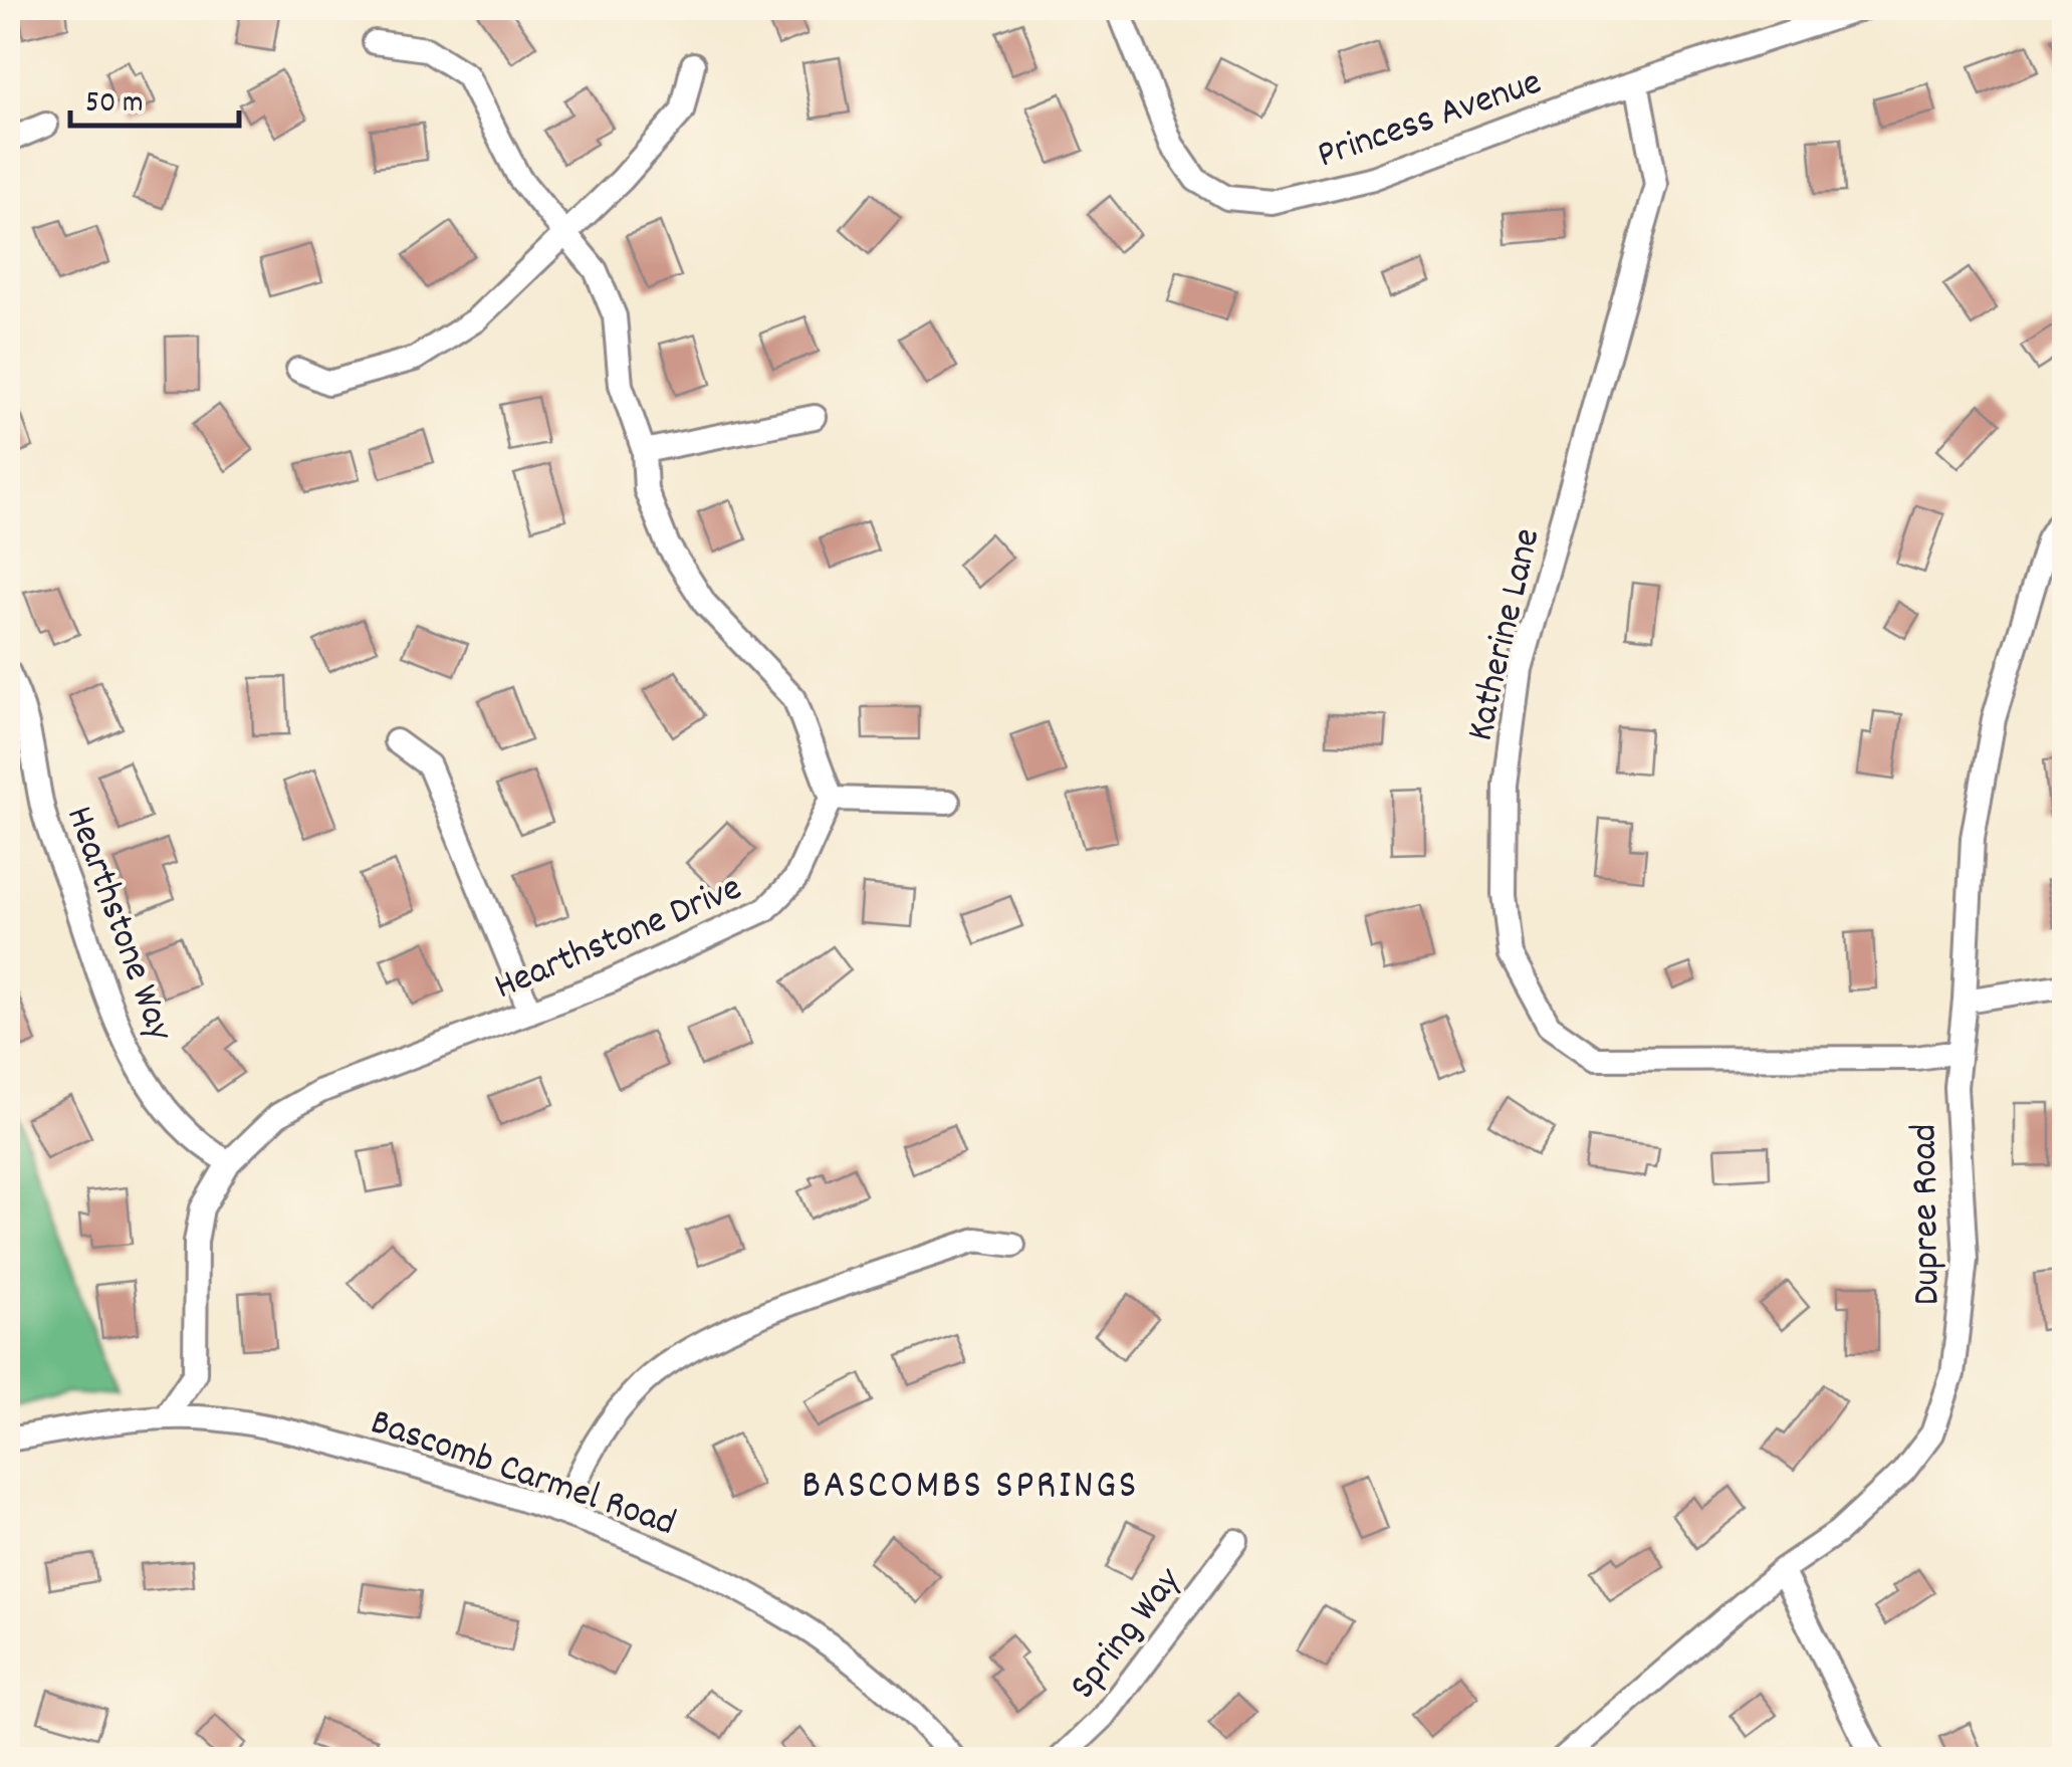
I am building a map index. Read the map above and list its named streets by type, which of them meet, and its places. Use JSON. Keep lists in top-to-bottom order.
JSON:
{
  "streets": {
    "street": [
      "Princess Avenue",
      "Katherine Lane",
      "Hearthstone Way",
      "Hearthstone Drive",
      "Dupree Road",
      "Bascomb Carmel Road",
      "Spring Way"
    ]
  },
  "crossings": [
    ["Princess Avenue", "Katherine Lane"],
    ["Katherine Lane", "Dupree Road"],
    ["Hearthstone Way", "Hearthstone Drive"],
    ["Hearthstone Drive", "Bascomb Carmel Road"]
  ],
  "districts": ["BASCOMBS SPRINGS"],
  "scale_bar": "50 m"
}
